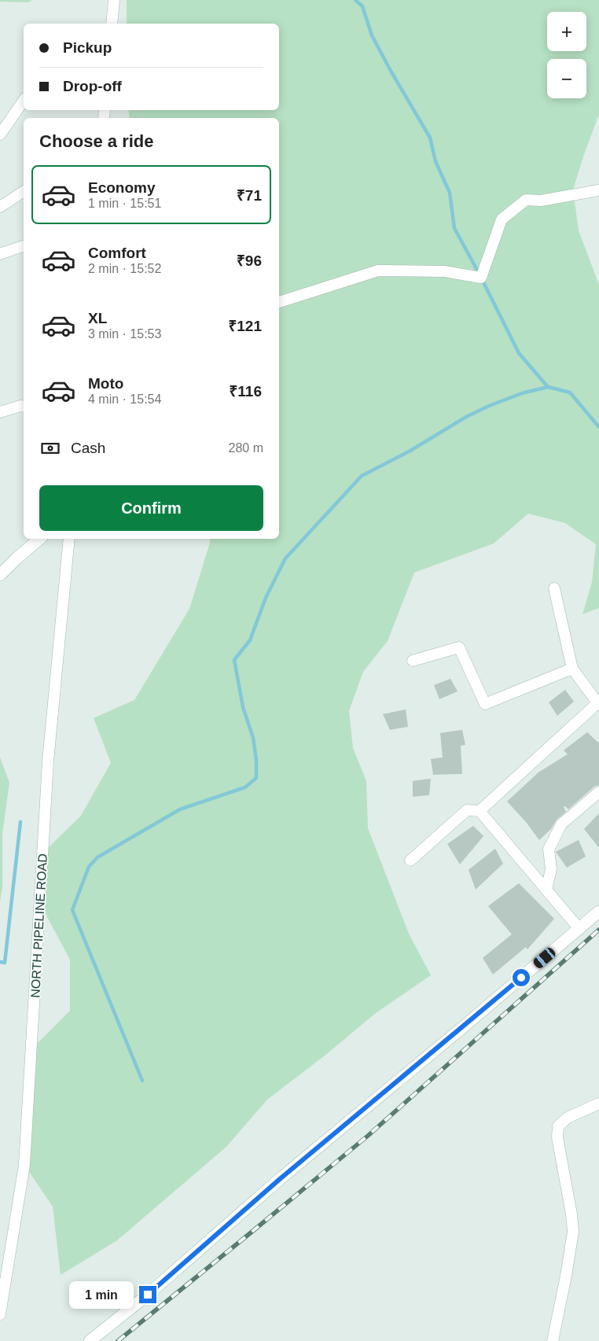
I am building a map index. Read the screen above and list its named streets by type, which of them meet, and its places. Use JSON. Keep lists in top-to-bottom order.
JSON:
{
  "streets": {
    "street": ["NORTH PIPELINE ROAD"]
  },
  "page": {
    "map_buttons": ["+", "−"],
    "banner": ["Pickup", "Drop-off"],
    "heading": "Choose a ride",
    "list": [
      {
        "name": "Economy",
        "note": "1 min · 15:51",
        "value": "₹71"
      },
      {
        "name": "Comfort",
        "note": "2 min · 15:52",
        "value": "₹96"
      },
      {
        "name": "XL",
        "note": "3 min · 15:53",
        "value": "₹121"
      },
      {
        "name": "Moto",
        "note": "4 min · 15:54",
        "value": "₹116"
      }
    ],
    "pay": ["Cash", "280 m"],
    "buttons": "Confirm",
    "bubble": "1 min"
  }
}
